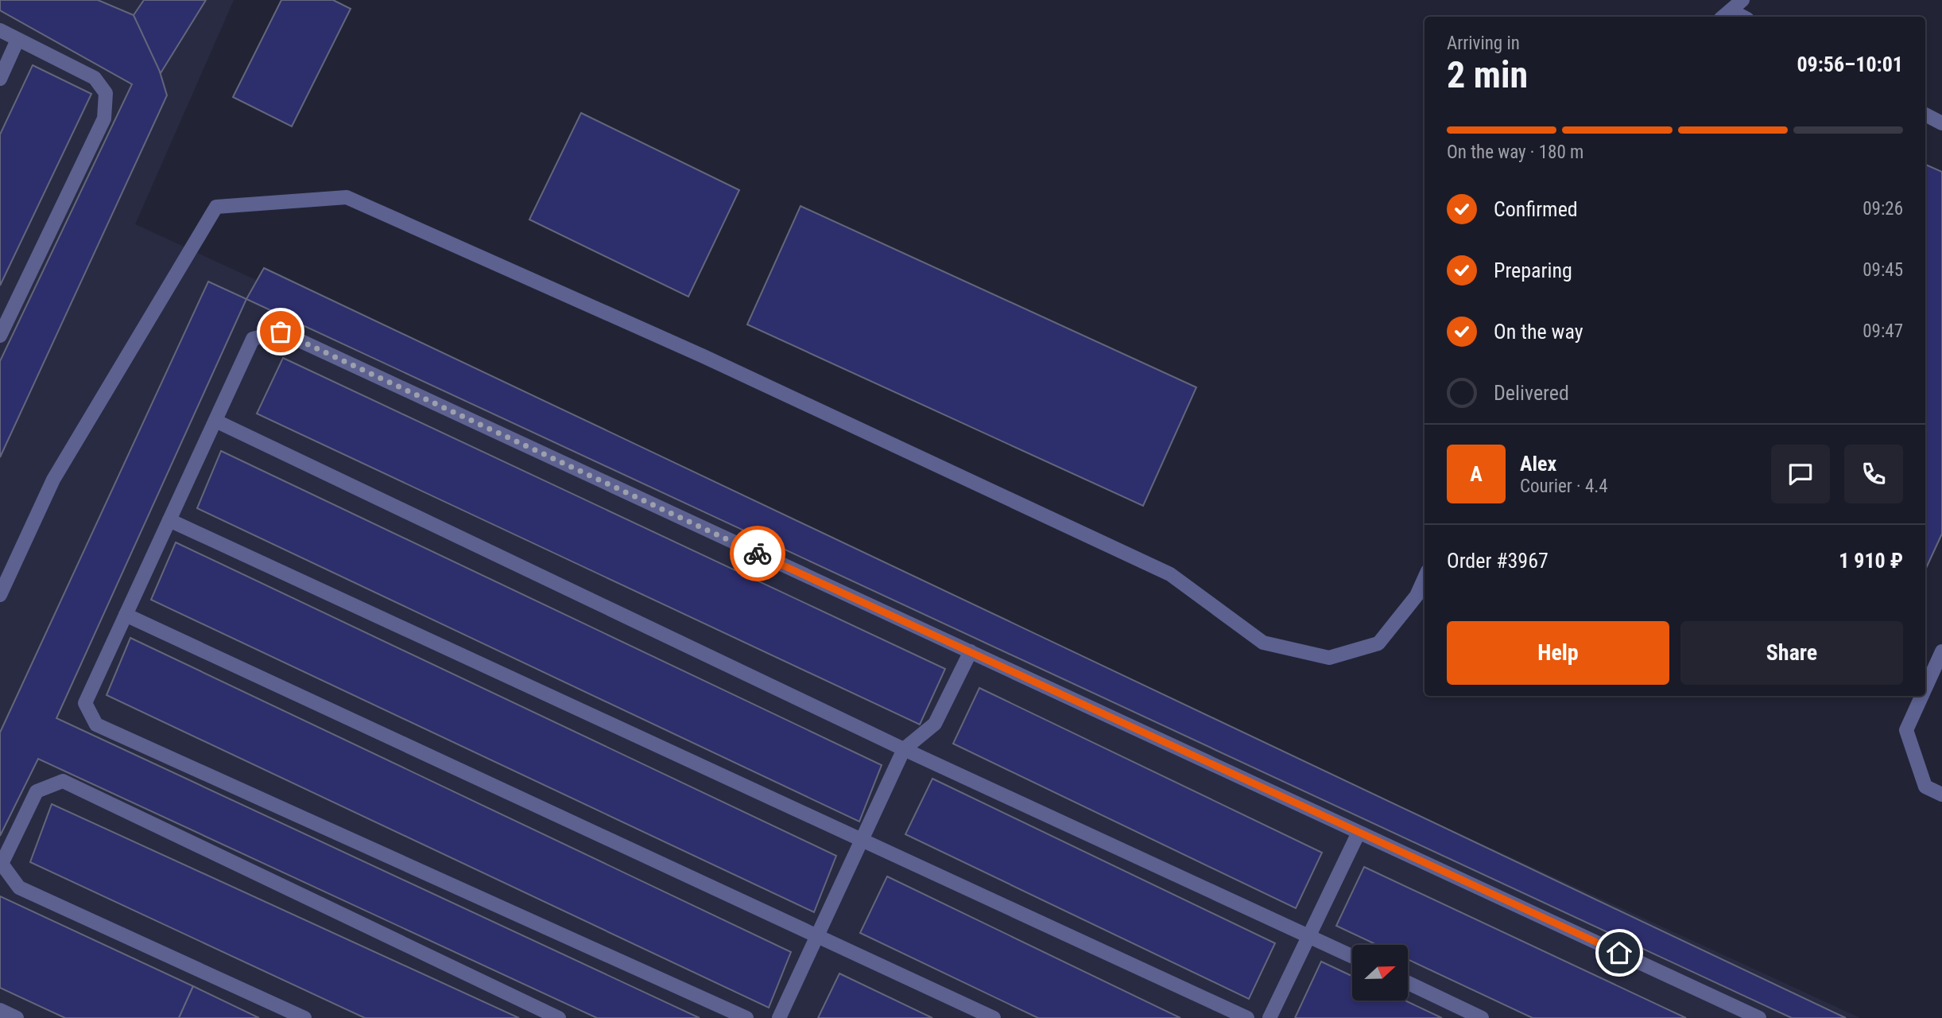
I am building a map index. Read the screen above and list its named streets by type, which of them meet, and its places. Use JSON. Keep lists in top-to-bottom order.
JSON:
{
  "north": "right",
  "page": {
    "heading": ["2 min", "Arriving in", "09:56–10:01"],
    "panel": [
      "Alex",
      "Courier · 4.4",
      "Order #3967",
      "1 910 ₽"
    ],
    "bar": "On the way · 180 m",
    "list": [
      ["Confirmed", "09:26"],
      ["Preparing", "09:45"],
      ["On the way", "09:47"],
      "Delivered"
    ],
    "round": "A",
    "buttons": ["Help", "Share"]
  }
}
